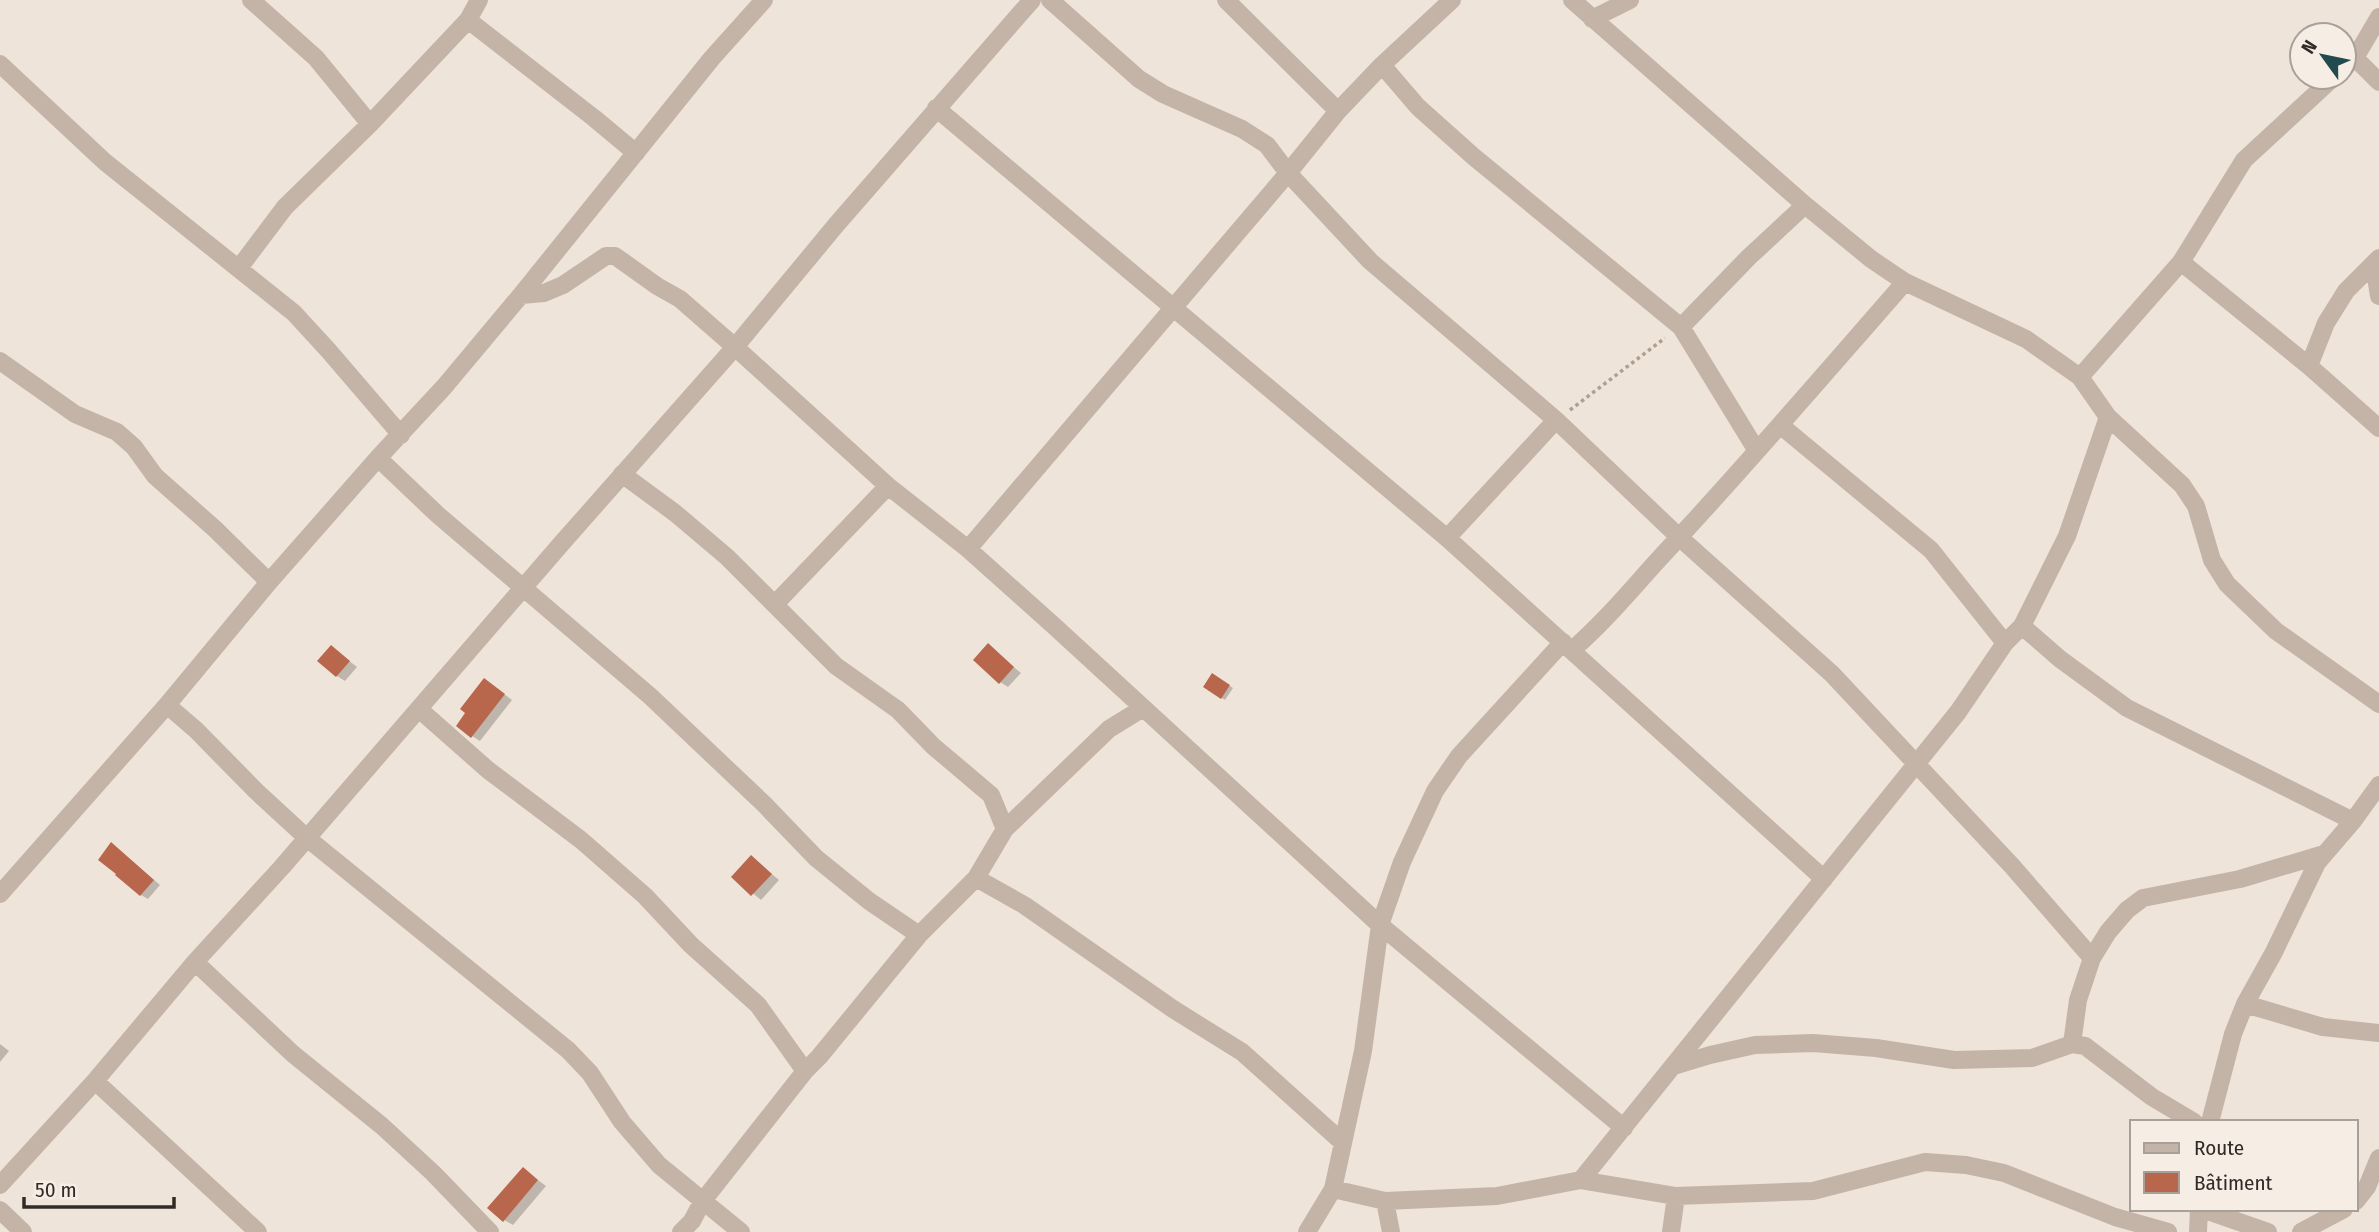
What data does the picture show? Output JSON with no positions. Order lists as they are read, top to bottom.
{
  "legend": ["Route", "Bâtiment"],
  "scale_bar": "50 m",
  "north": "top left"
}
